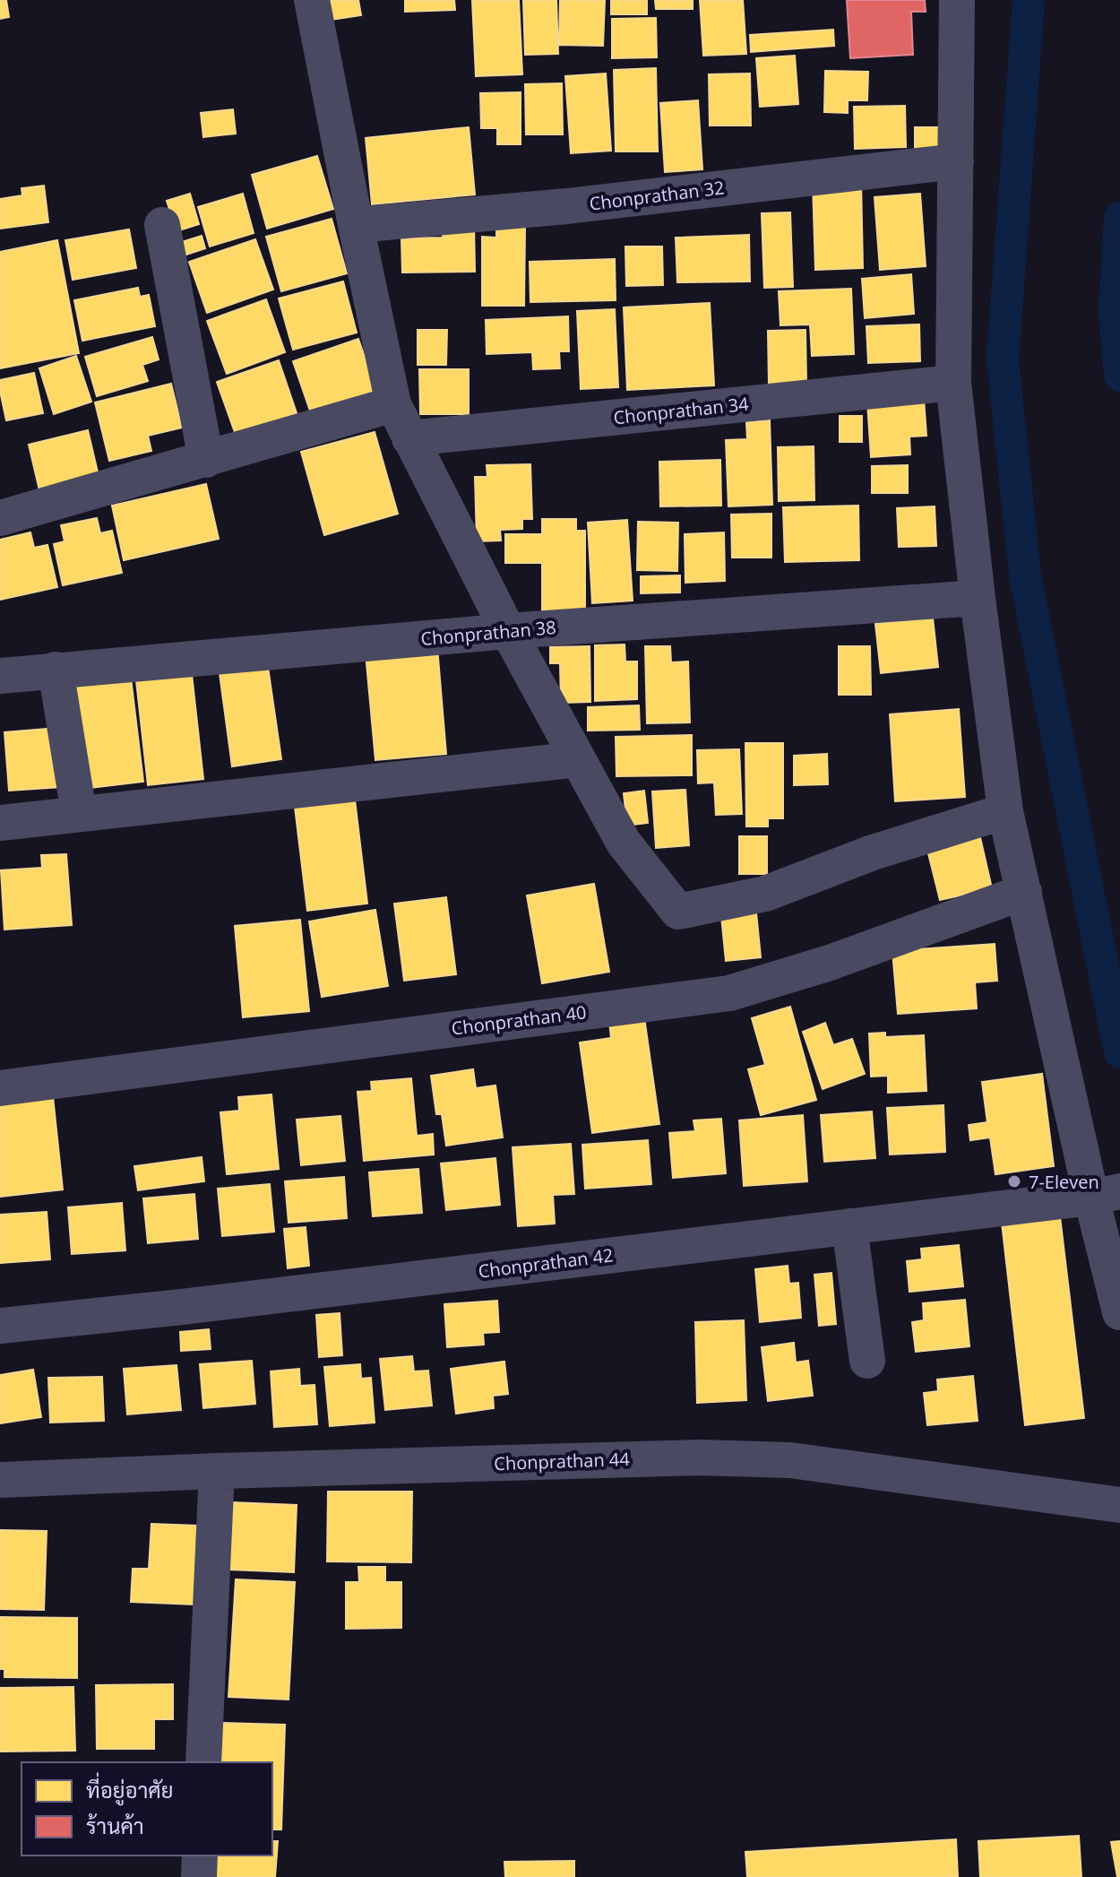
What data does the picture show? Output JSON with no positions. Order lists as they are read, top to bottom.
{
  "streets": {
    "street": [
      "Chonprathan 32",
      "Chonprathan 34",
      "Chonprathan 38",
      "Chonprathan 40",
      "Chonprathan 42",
      "Chonprathan 44"
    ]
  },
  "places": ["7-Eleven"],
  "legend": ["ที่อยู่อาศัย", "ร้านค้า"]
}
